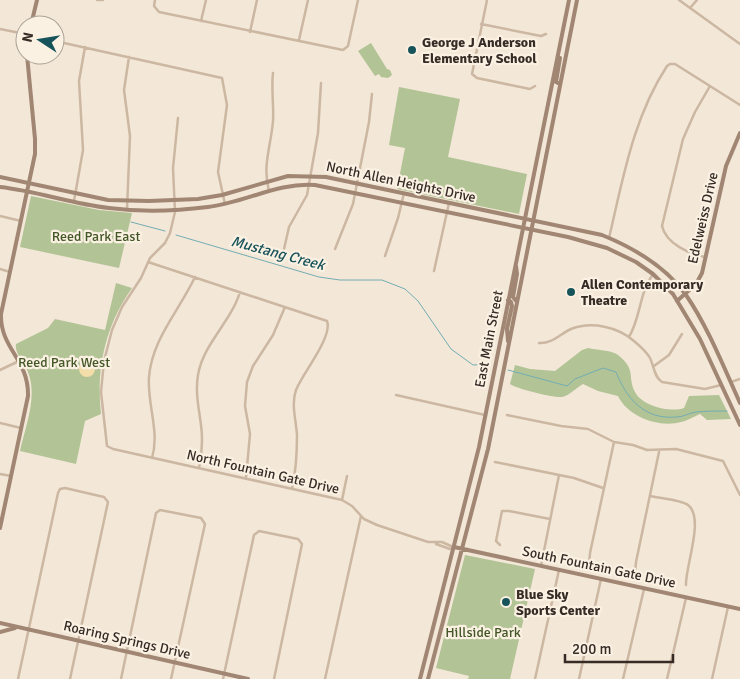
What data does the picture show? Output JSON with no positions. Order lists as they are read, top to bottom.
{
  "streets": {
    "main road": [
      "North Allen Heights Drive",
      "Edelweiss Drive",
      "East Main Street",
      "South Fountain Gate Drive",
      "Roaring Springs Drive"
    ],
    "street": ["North Fountain Gate Drive"]
  },
  "crossings": [
    ["North Allen Heights Drive", "Edelweiss Drive"],
    ["North Allen Heights Drive", "East Main Street"],
    ["East Main Street", "North Fountain Gate Drive"],
    ["East Main Street", "South Fountain Gate Drive"],
    ["North Fountain Gate Drive", "South Fountain Gate Drive"]
  ],
  "water": ["Mustang Creek"],
  "parks": ["Reed Park East", "Reed Park West", "Hillside Park"],
  "places": ["George J Anderson Elementary School", "Allen Contemporary Theatre", "Blue Sky Sports Center"],
  "scale_bar": "200 m",
  "north": "left"
}
